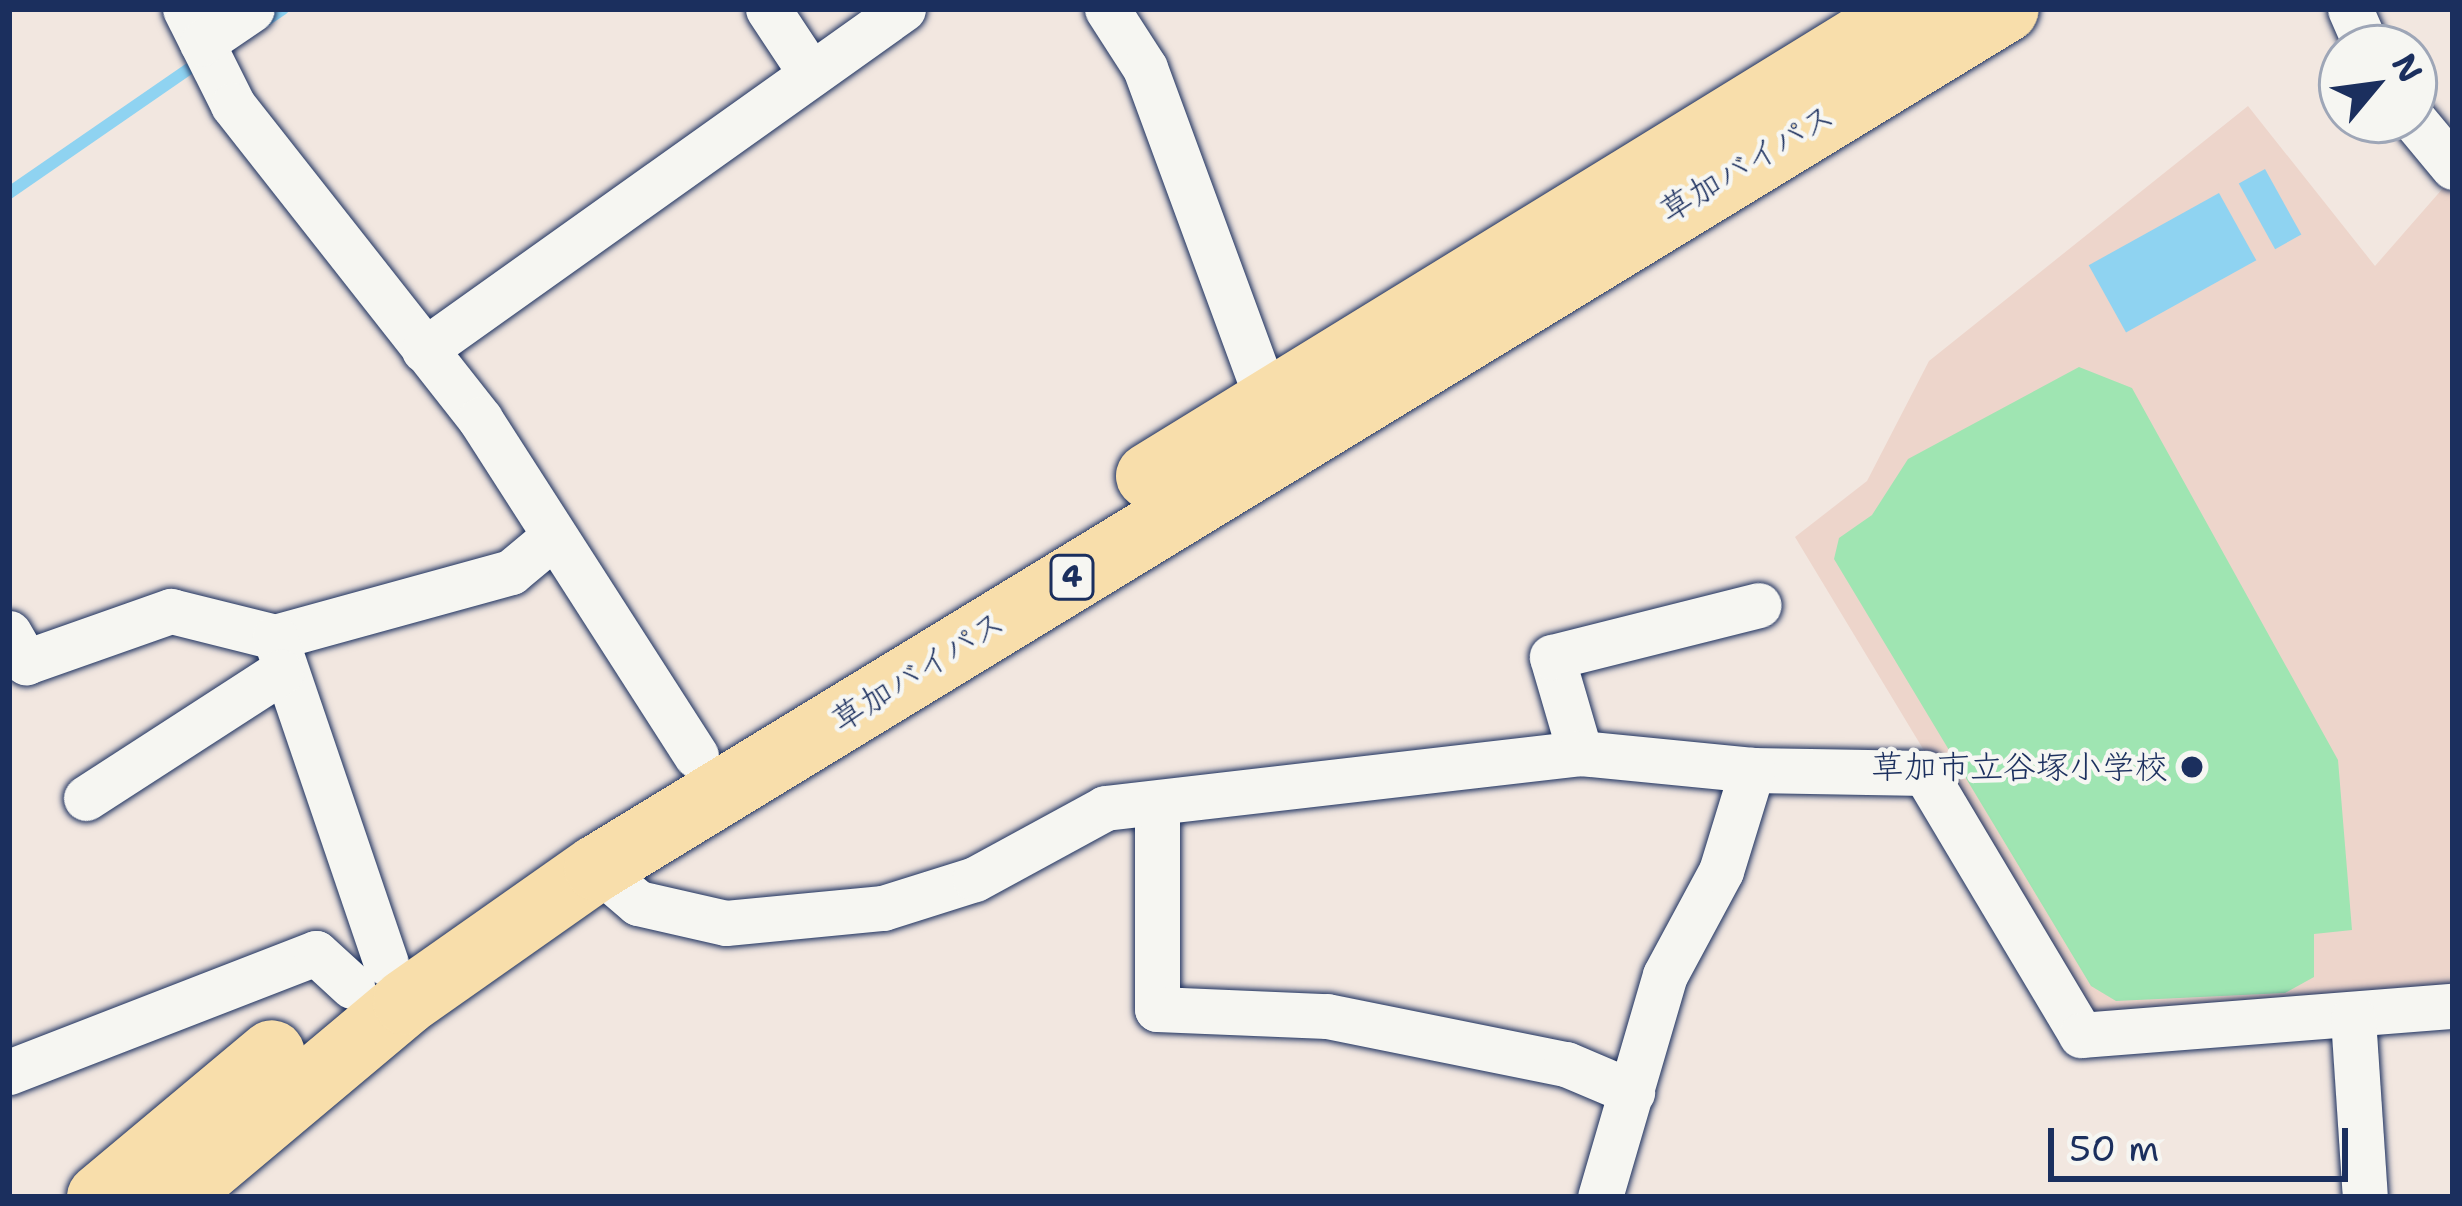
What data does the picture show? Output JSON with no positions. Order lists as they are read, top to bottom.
{
  "streets": {
    "highway": ["草加バイパス", "4"]
  },
  "places": ["草加市立谷塚小学校"],
  "scale_bar": "50 m",
  "north": "top right"
}
